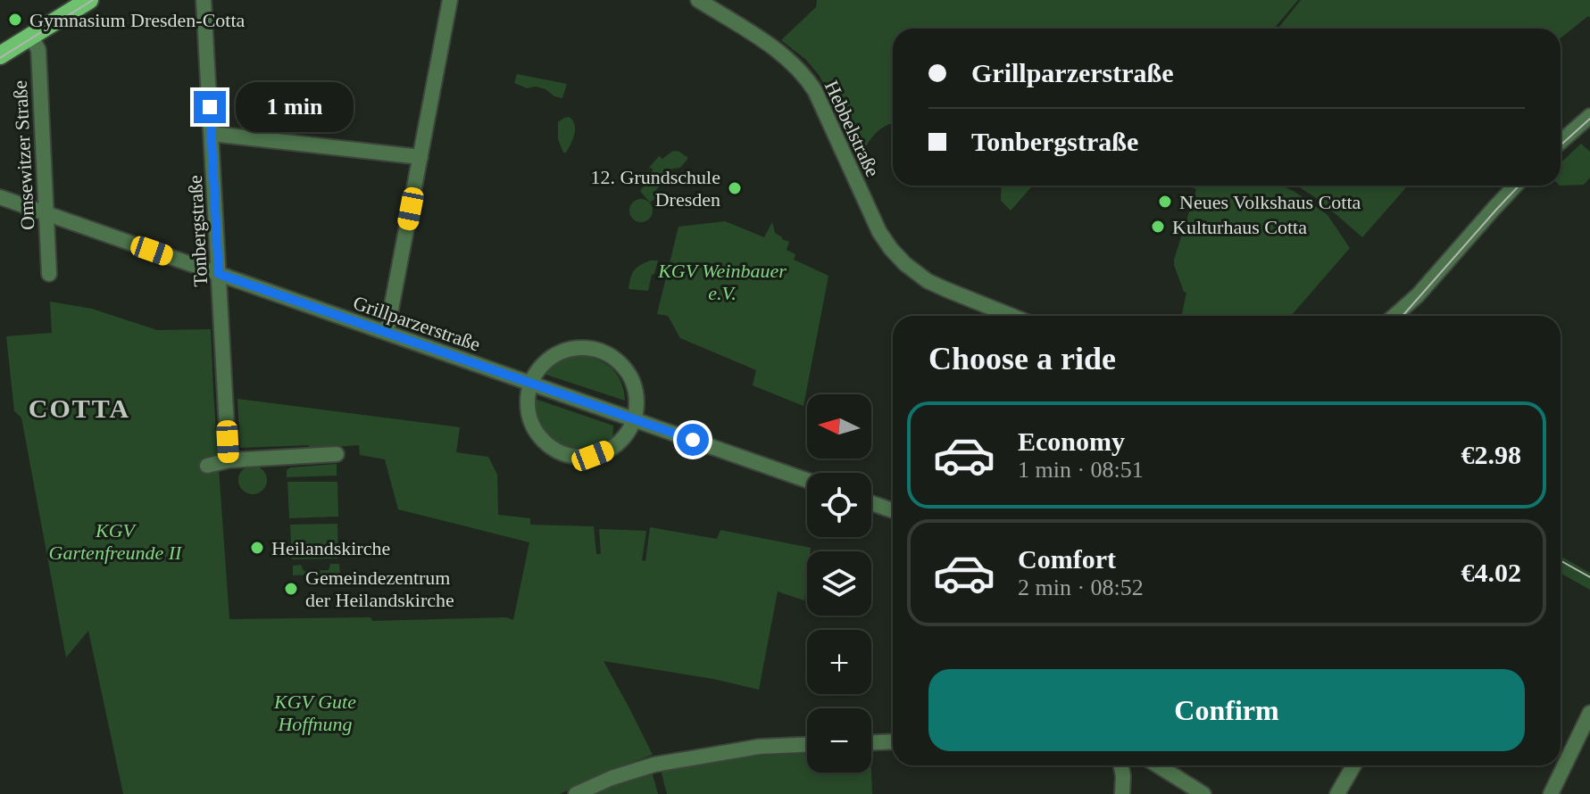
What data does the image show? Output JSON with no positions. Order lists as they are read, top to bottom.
{
  "streets": {
    "street": [
      "Hebbelstraße",
      "Omsewitzer Straße",
      "Tonbergstraße",
      "Grillparzerstraße"
    ]
  },
  "crossings": [
    ["Omsewitzer Straße", "Grillparzerstraße"],
    ["Tonbergstraße", "Grillparzerstraße"]
  ],
  "districts": ["COTTA"],
  "parks": ["KGV Weinbauer e.V.", "KGV Gartenfreunde II", "KGV Gute Hoffnung"],
  "places": [
    "Gymnasium Dresden-Cotta",
    "12. Grundschule Dresden",
    "Neues Volkshaus Cotta",
    "Kulturhaus Cotta",
    "Heilandskirche",
    "Gemeindezentrum der Heilandskirche"
  ],
  "north": "left",
  "page": {
    "banner": ["Grillparzerstraße", "Tonbergstraße"],
    "bubble": "1 min",
    "heading": "Choose a ride",
    "map_buttons": ["+", "−"],
    "list": [
      {
        "name": "Economy",
        "note": "1 min · 08:51",
        "value": "€2.98"
      },
      {
        "name": "Comfort",
        "note": "2 min · 08:52",
        "value": "€4.02"
      }
    ],
    "buttons": "Confirm"
  }
}
